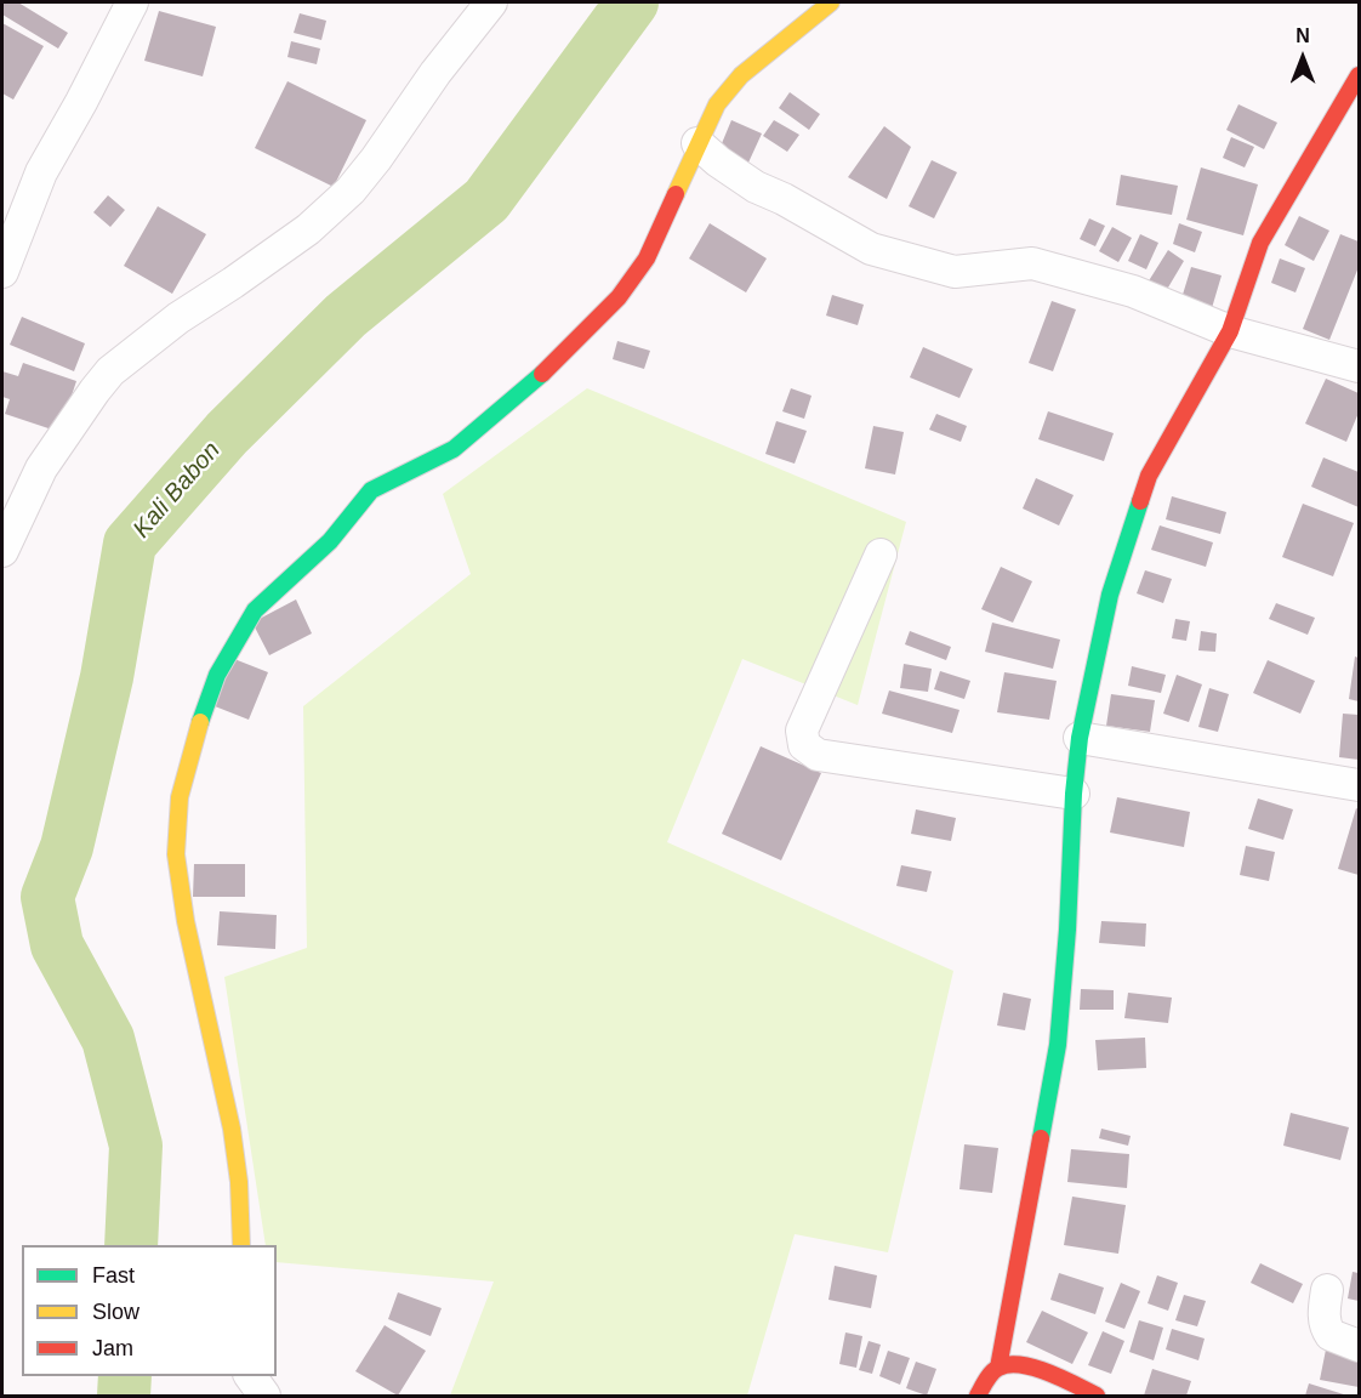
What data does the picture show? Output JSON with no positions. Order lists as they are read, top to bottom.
{
  "water": ["Kali Babon"],
  "legend": ["Fast", "Slow", "Jam"],
  "north": "top"
}
